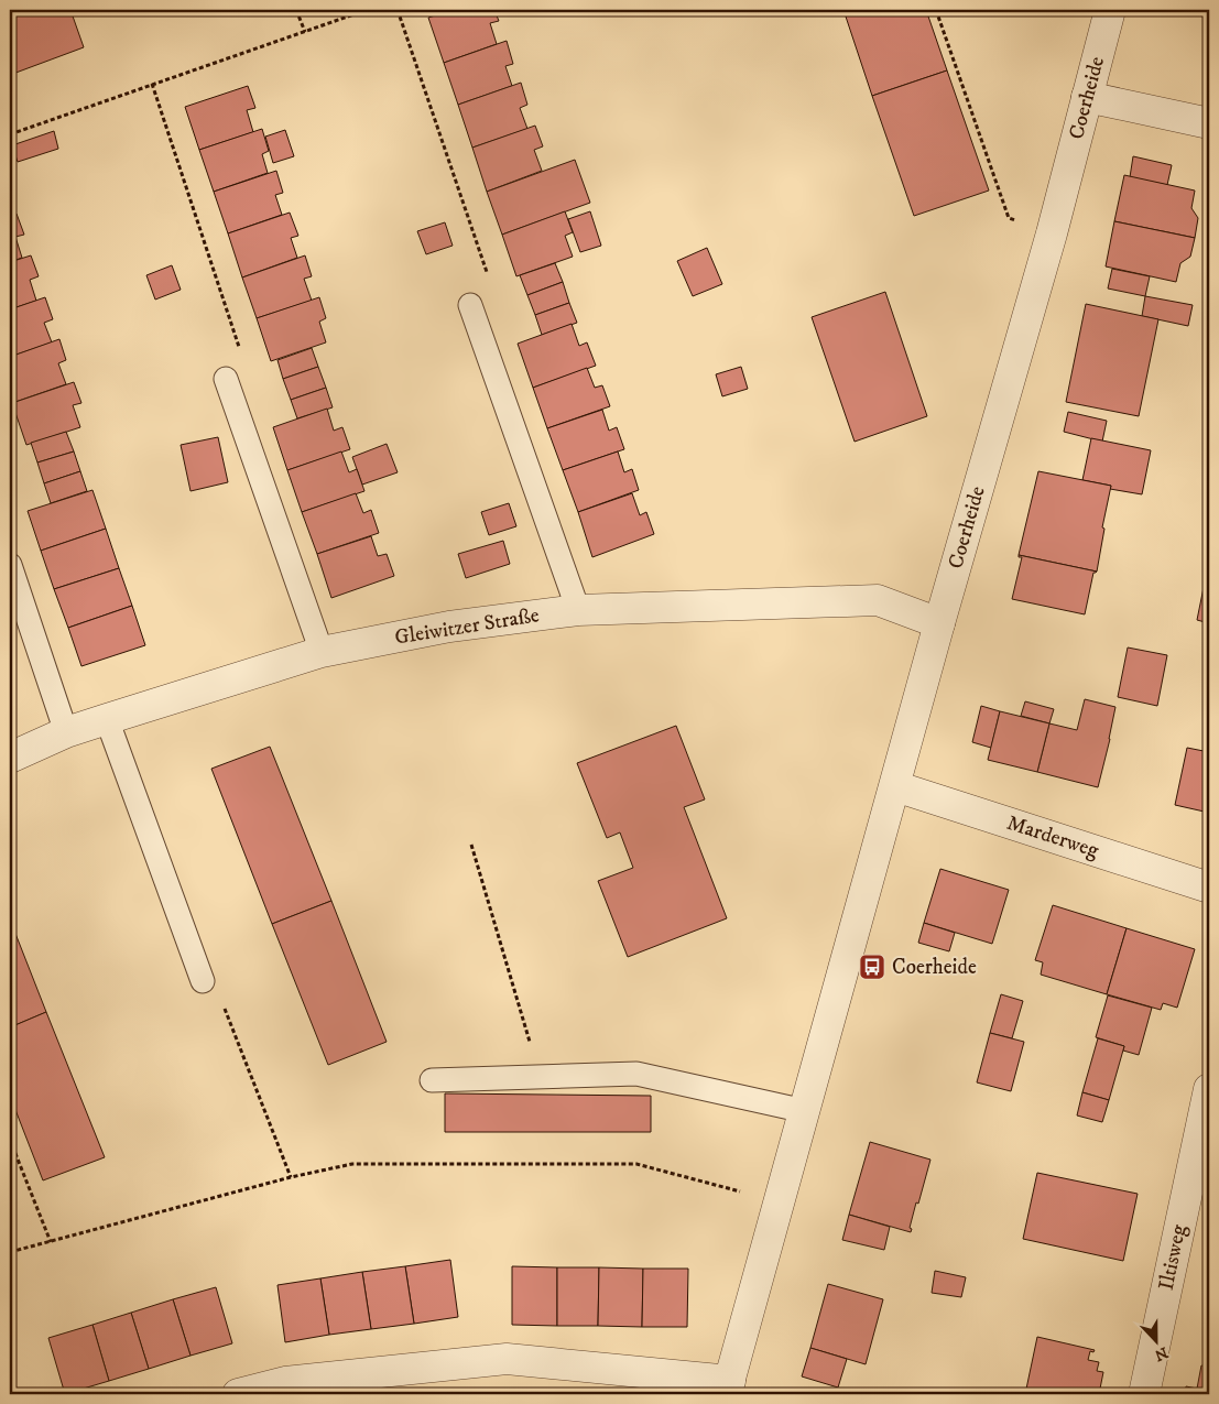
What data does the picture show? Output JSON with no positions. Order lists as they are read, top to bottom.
{
  "streets": {
    "street": [
      "Coerheide",
      "Gleiwitzer Straße",
      "Marderweg",
      "Iltisweg"
    ]
  },
  "crossings": [
    ["Coerheide", "Gleiwitzer Straße"],
    ["Coerheide", "Marderweg"]
  ],
  "places": {
    "bus stop": ["Coerheide"]
  },
  "north": "bottom"
}
